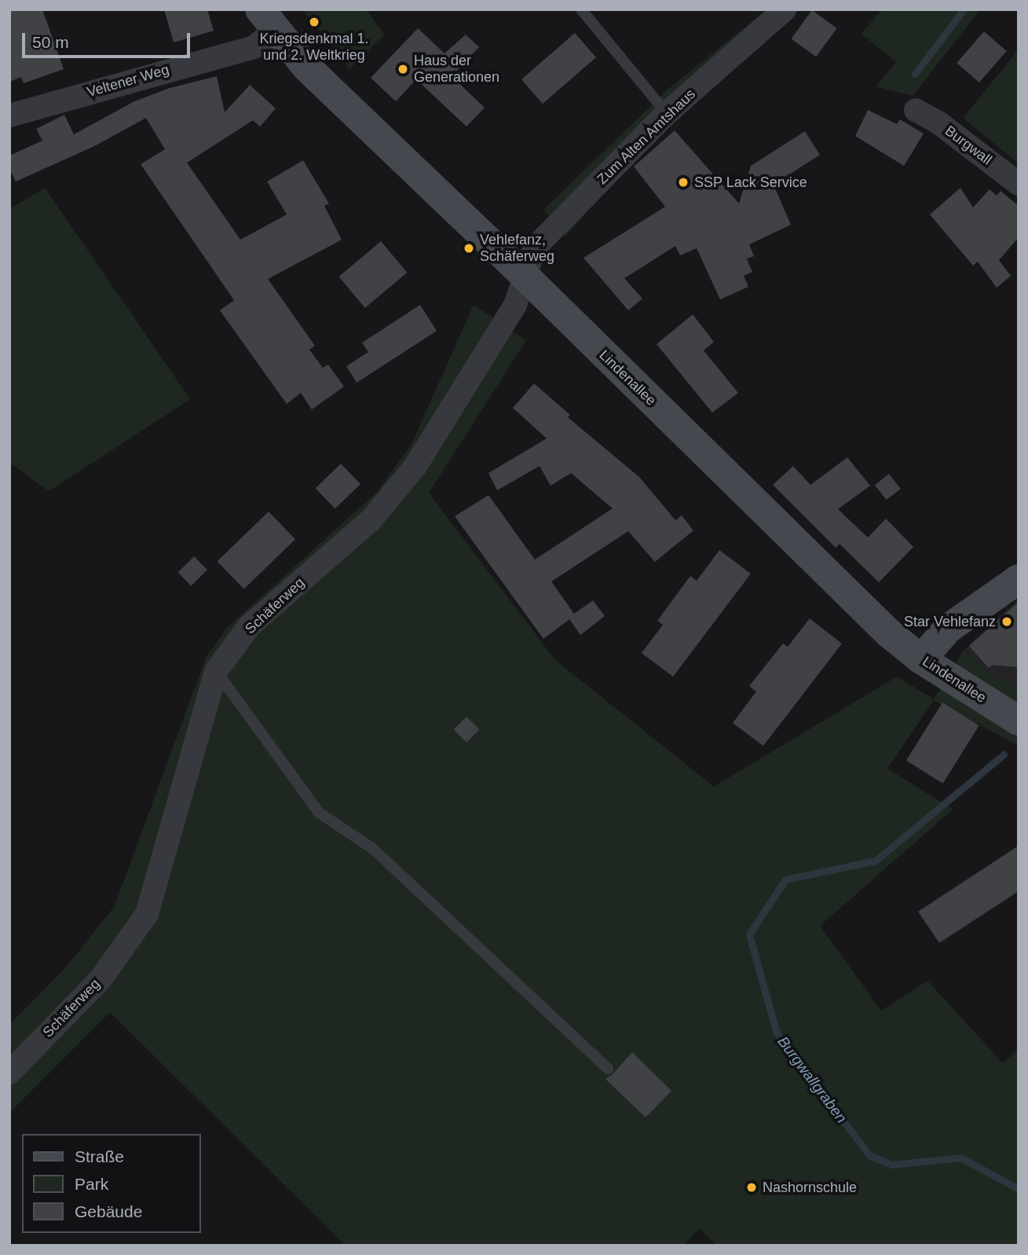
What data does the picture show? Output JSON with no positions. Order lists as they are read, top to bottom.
{
  "streets": {
    "main road": ["Lindenallee"],
    "street": [
      "Veltener Weg",
      "Zum Alten Amtshaus",
      "Burgwall",
      "Schäferweg"
    ]
  },
  "crossings": [
    ["Veltener Weg", "Lindenallee"],
    ["Zum Alten Amtshaus", "Lindenallee"],
    ["Zum Alten Amtshaus", "Schäferweg"],
    ["Lindenallee", "Schäferweg"]
  ],
  "water": ["Burgwallgraben"],
  "places": [
    "Kriegsdenkmal 1. und 2. Weltkrieg",
    "Haus der Generationen",
    "SSP Lack Service",
    "Vehlefanz, Schäferweg",
    "Star Vehlefanz",
    "Nashornschule"
  ],
  "legend": ["Straße", "Park", "Gebäude"],
  "scale_bar": "50 m"
}
